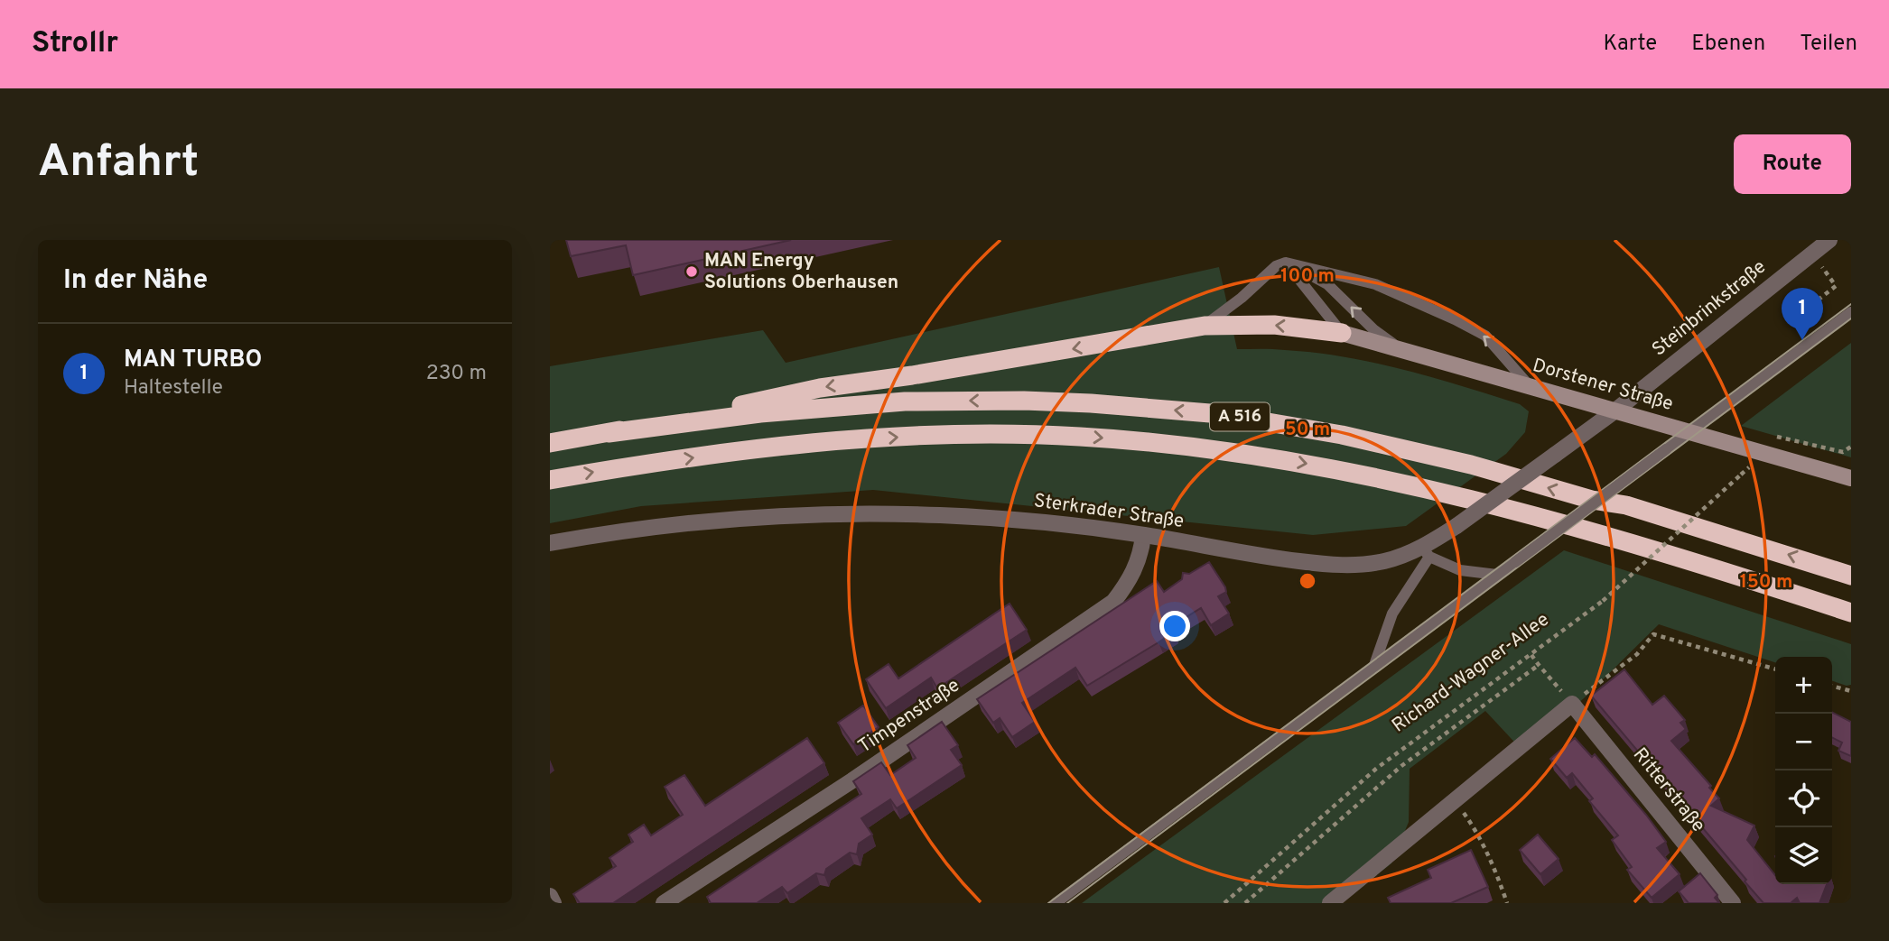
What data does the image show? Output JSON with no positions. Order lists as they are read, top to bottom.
{
  "streets": {
    "highway": ["A 516"],
    "main road": ["Dorstener Straße"],
    "street": [
      "Steinbrinkstraße",
      "Sterkrader Straße",
      "Timpenstraße",
      "Ritterstraße"
    ],
    "path": ["Richard-Wagner-Allee"]
  },
  "crossings": [
    ["Steinbrinkstraße", "Dorstener Straße"],
    ["Steinbrinkstraße", "Sterkrader Straße"],
    ["Dorstener Straße", "Sterkrader Straße"],
    ["Sterkrader Straße", "Timpenstraße"]
  ],
  "places": ["MAN Energy Solutions Oberhausen"],
  "page": {
    "header": "Strollr",
    "nav": ["Karte", "Ebenen", "Teilen"],
    "buttons": "Route",
    "title": "Anfahrt",
    "heading": "In der Nähe",
    "pins": "1",
    "list": [
      {
        "mark": "1",
        "name": "MAN TURBO",
        "note": "Haltestelle",
        "value": "230 m"
      }
    ],
    "map_buttons": ["+", "−"]
  },
  "rings": ["100 m", "50 m", "150 m"]
}
